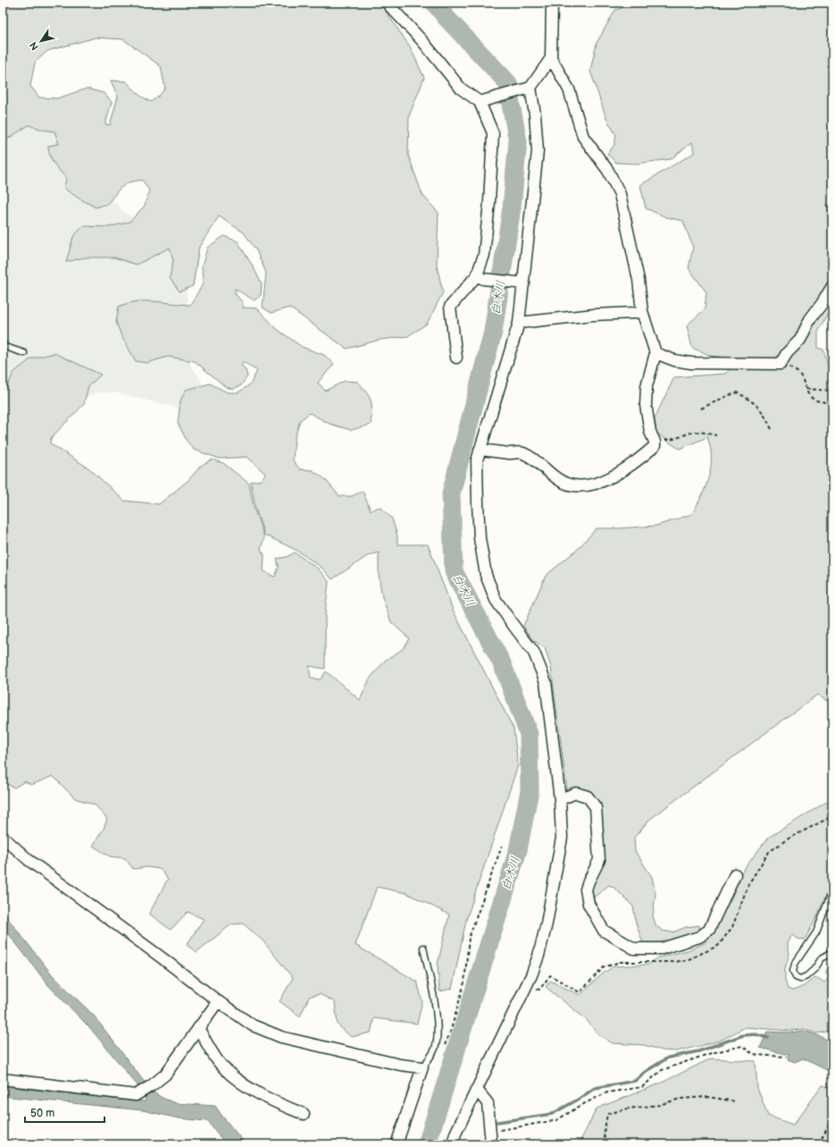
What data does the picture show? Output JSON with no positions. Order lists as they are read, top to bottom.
{
  "water": ["白木川"],
  "scale_bar": "50 m",
  "north": "bottom left"
}
